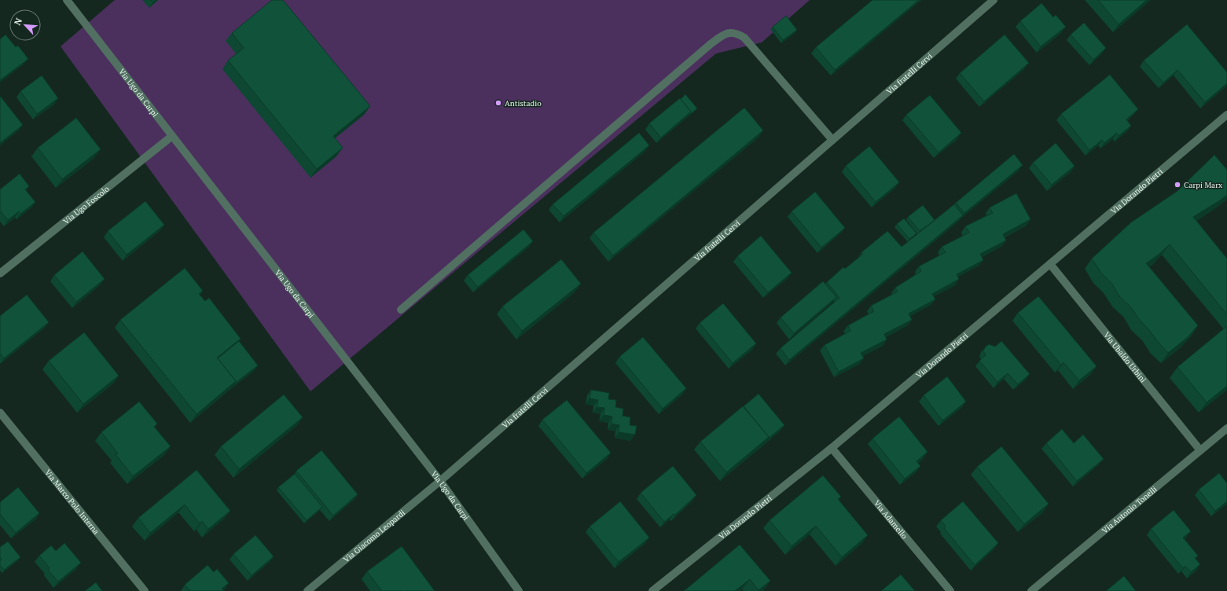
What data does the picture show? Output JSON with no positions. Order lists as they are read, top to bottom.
{
  "streets": {
    "street": [
      "Via fratelli Cervi",
      "Via Ugo da Carpi",
      "Via Dorando Pietri",
      "Via Ugo Foscolo",
      "Via Ubaldo Urbini",
      "Via Marco Polo Interna",
      "Via Antonio Tonelli",
      "Via Adamello",
      "Via Giacomo Leopardi"
    ]
  },
  "crossings": [
    ["Via fratelli Cervi", "Via Ugo da Carpi"],
    ["Via fratelli Cervi", "Via Giacomo Leopardi"],
    ["Via Ugo da Carpi", "Via Ugo Foscolo"],
    ["Via Ugo da Carpi", "Via Giacomo Leopardi"],
    ["Via Dorando Pietri", "Via Ubaldo Urbini"],
    ["Via Dorando Pietri", "Via Adamello"],
    ["Via Ubaldo Urbini", "Via Antonio Tonelli"]
  ],
  "places": ["Antistadio", "Carpi Marx"],
  "north": "top left"
}
